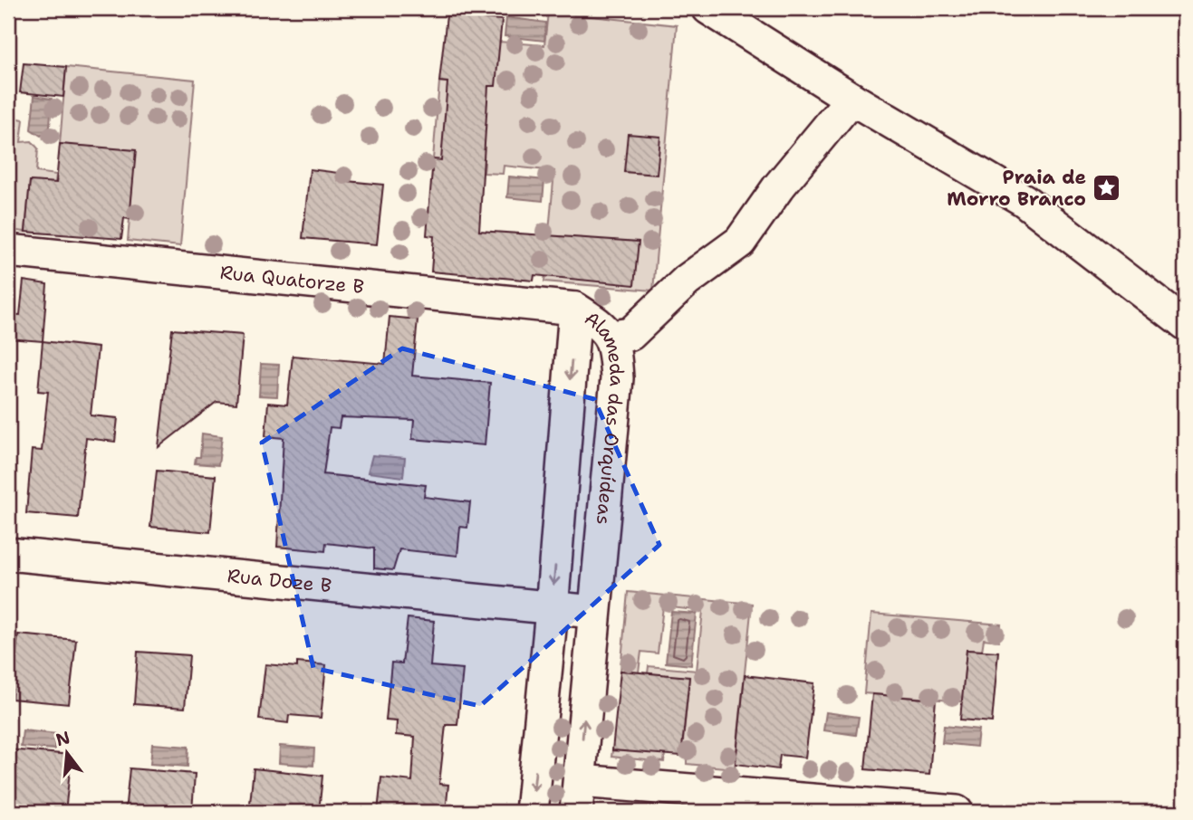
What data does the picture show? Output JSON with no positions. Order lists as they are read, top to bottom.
{
  "streets": {
    "street": ["Rua Quatorze B", "Alameda das Orquídeas", "Rua Doze B"]
  },
  "crossings": [
    ["Rua Quatorze B", "Alameda das Orquídeas"],
    ["Alameda das Orquídeas", "Rua Doze B"]
  ],
  "places": {
    "place": ["Praia de Morro Branco"]
  },
  "north": "top"
}
